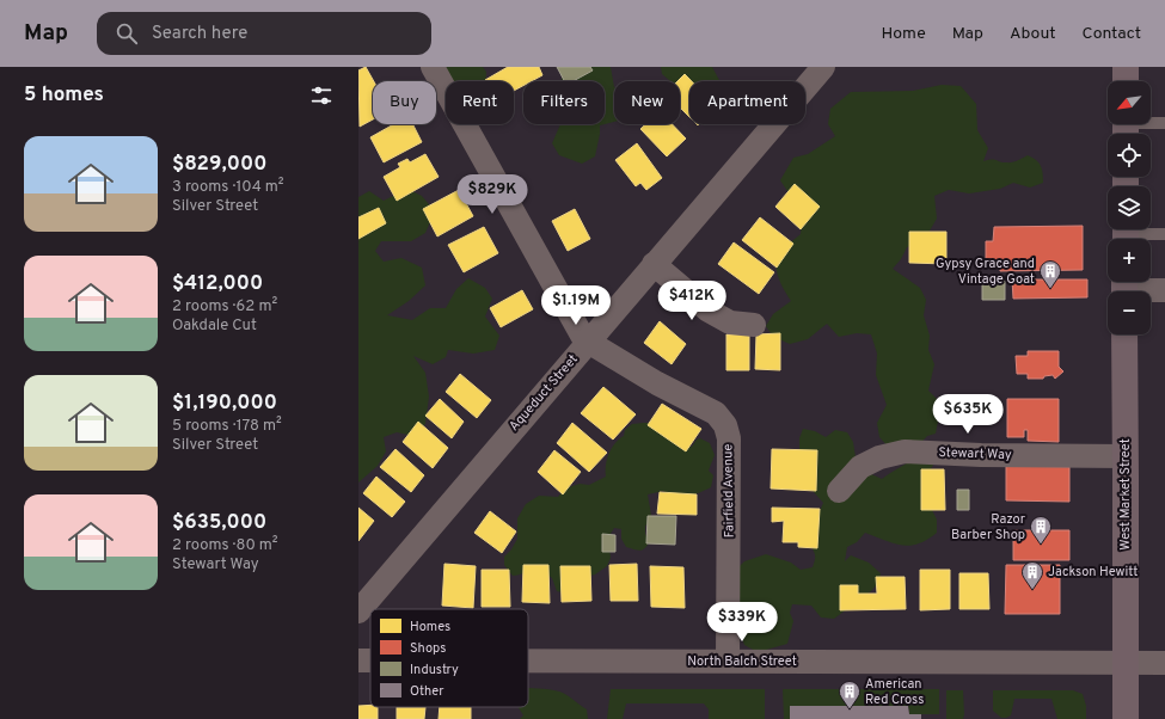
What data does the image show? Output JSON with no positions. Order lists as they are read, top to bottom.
{
  "streets": {
    "main road": ["West Market Street"],
    "street": [
      "Aqueduct Street",
      "Stewart Way",
      "Fairfield Avenue",
      "North Balch Street"
    ]
  },
  "crossings": [
    ["Aqueduct Street", "Fairfield Avenue"],
    ["Stewart Way", "West Market Street"],
    ["Fairfield Avenue", "North Balch Street"],
    ["West Market Street", "North Balch Street"]
  ],
  "places": {
    "building": [
      "Gypsy Grace and Vintage Goat",
      "Razor Barber Shop",
      "Jackson Hewitt",
      "American Red Cross"
    ]
  },
  "legend": [
    "Homes",
    "Shops",
    "Industry",
    "Other"
  ],
  "north": "bottom left",
  "page": {
    "header": "Map",
    "search": "Search here",
    "nav": [
      "Home",
      "Map",
      "About",
      "Contact"
    ],
    "heading": "5 homes",
    "map_buttons": ["+", "−"],
    "chip": [
      "Buy",
      "Rent",
      "Filters",
      "New",
      "Apartment"
    ],
    "list": [
      {
        "name": "$829,000",
        "note": "3 rooms · 104 m² · Silver Street"
      },
      {
        "name": "$412,000",
        "note": "2 rooms · 62 m² · Oakdale Cut"
      },
      {
        "name": "$1,190,000",
        "note": "5 rooms · 178 m² · Silver Street"
      },
      {
        "name": "$635,000",
        "note": "2 rooms · 80 m² · Stewart Way"
      }
    ],
    "price": [
      "$829K",
      "$412K",
      "$1.19M",
      "$635K",
      "$339K"
    ]
  }
}
